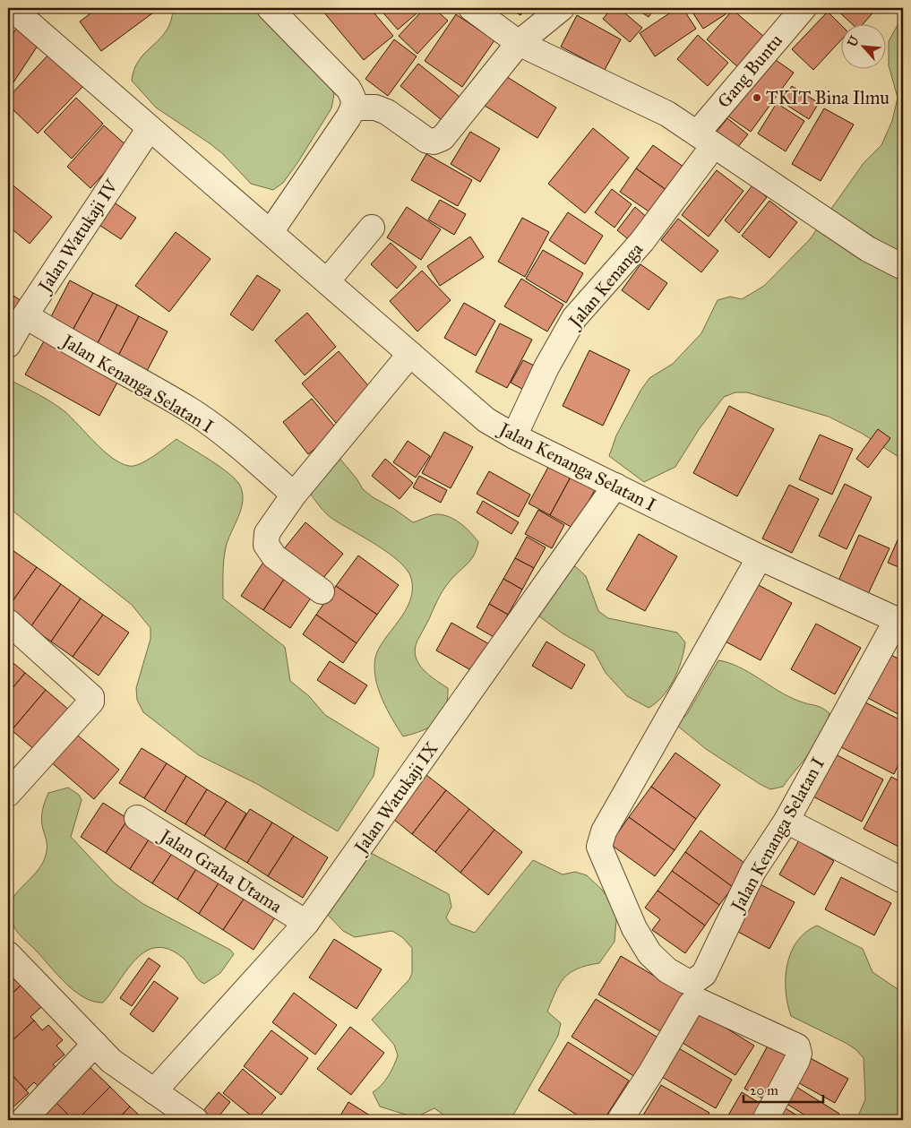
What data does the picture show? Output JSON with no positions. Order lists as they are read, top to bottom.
{
  "streets": {
    "street": [
      "Gang Buntu",
      "Jalan Watukaji IV",
      "Jalan Kenanga",
      "Jalan Kenanga Selatan I",
      "Jalan Watukaji IX",
      "Jalan Graha Utama"
    ]
  },
  "crossings": [
    ["Gang Buntu", "Jalan Kenanga"],
    ["Jalan Watukaji IV", "Jalan Kenanga Selatan I"],
    ["Jalan Kenanga", "Jalan Kenanga Selatan I"],
    ["Jalan Kenanga Selatan I", "Jalan Watukaji IX"],
    ["Jalan Watukaji IX", "Jalan Graha Utama"]
  ],
  "places": ["TKIT Bina Ilmu"],
  "scale_bar": "20 m",
  "north": "top left"
}
